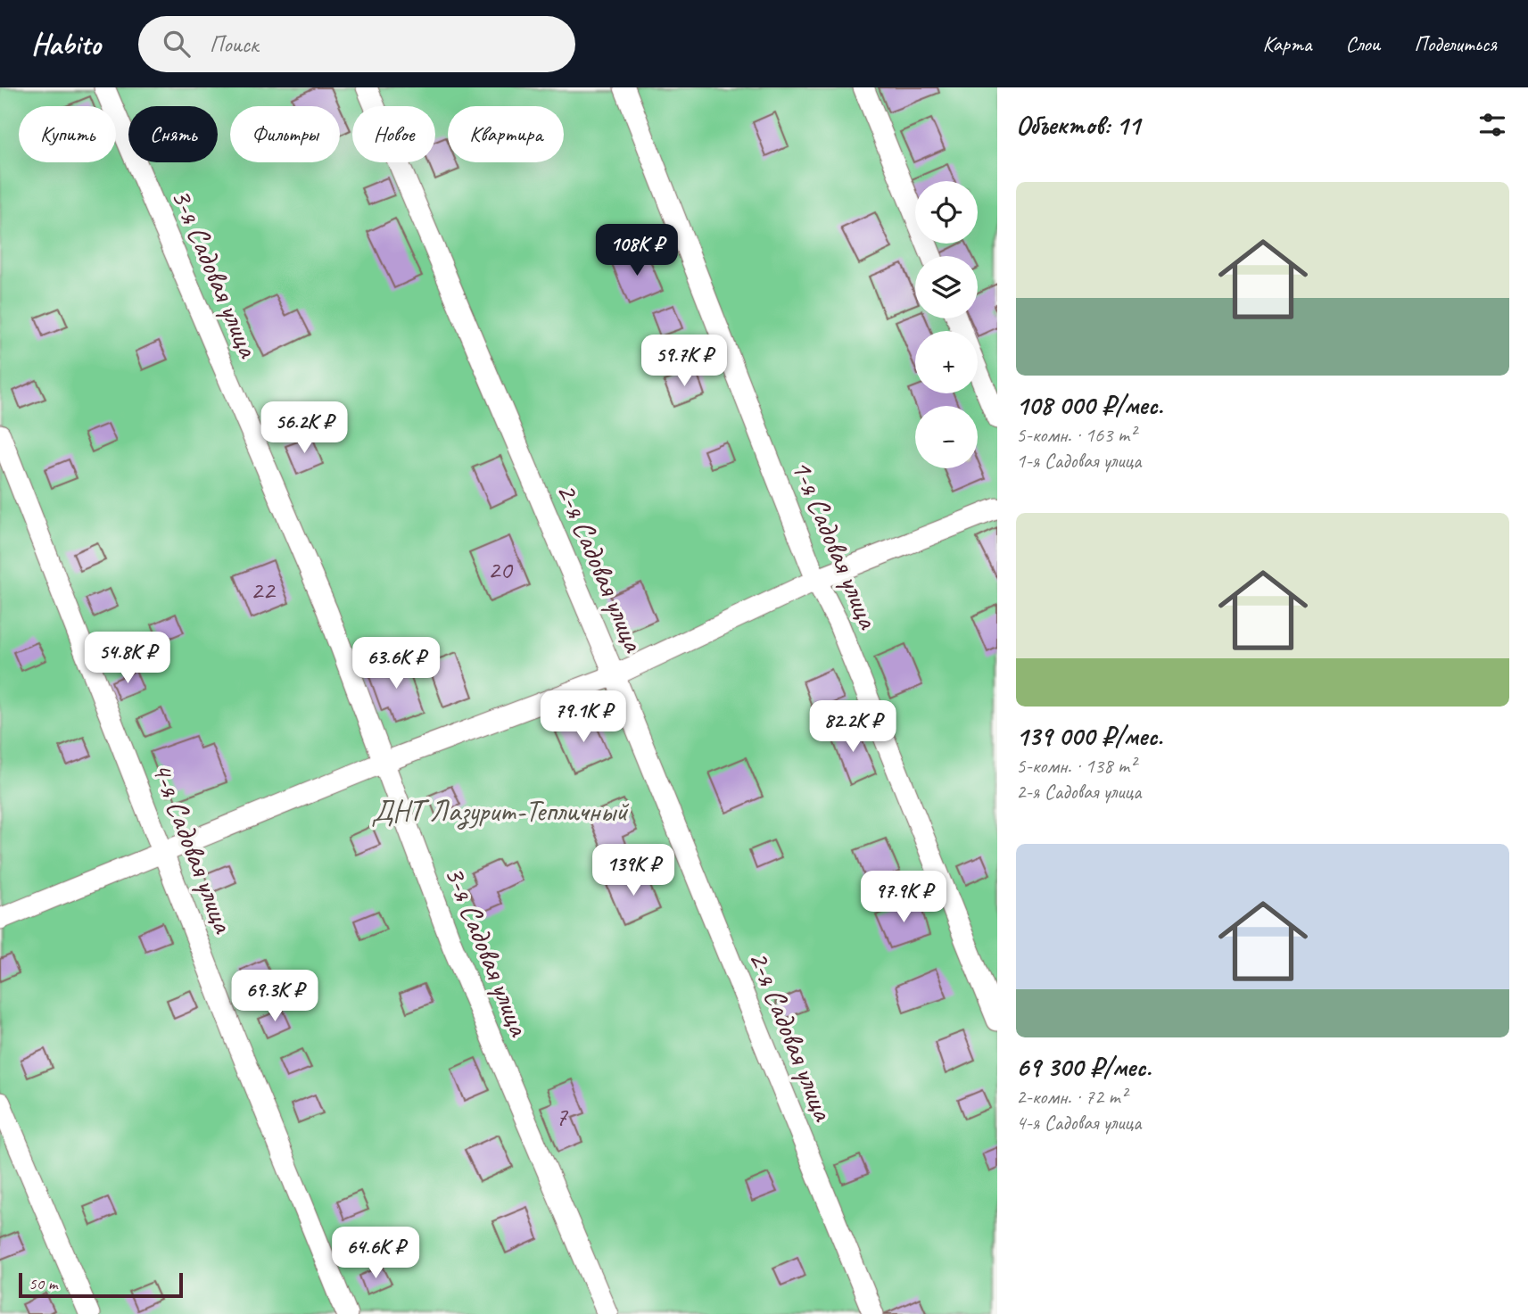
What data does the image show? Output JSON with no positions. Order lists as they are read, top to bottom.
{
  "streets": {
    "street": [
      "3-я Садовая улица",
      "1-я Садовая улица",
      "2-я Садовая улица",
      "4-я Садовая улица"
    ]
  },
  "parks": ["ДНТ Лазурит-Тепличный"],
  "house_numbers": ["20", "22", "7"],
  "scale_bar": "50 m",
  "page": {
    "header": "Habito",
    "search": "Поиск",
    "nav": ["Карта", "Слои", "Поделиться"],
    "heading": "Объектов: 11",
    "chip": [
      "Купить",
      "Снять",
      "Фильтры",
      "Новое",
      "Квартира"
    ],
    "list": [
      {
        "name": "108 000 ₽/мес.",
        "note": "5-комн. · 163 m² · 1-я Садовая улица"
      },
      {
        "name": "139 000 ₽/мес.",
        "note": "5-комн. · 138 m² · 2-я Садовая улица"
      },
      {
        "name": "69 300 ₽/мес.",
        "note": "2-комн. · 72 m² · 4-я Садовая улица"
      }
    ],
    "map_buttons": ["+", "−"],
    "price": [
      "108K ₽",
      "59.7K ₽",
      "56.2K ₽",
      "54.8K ₽",
      "63.6K ₽",
      "79.1K ₽",
      "82.2K ₽",
      "139K ₽",
      "97.9K ₽",
      "69.3K ₽",
      "64.6K ₽"
    ],
    "scale": "50 m"
  }
}
